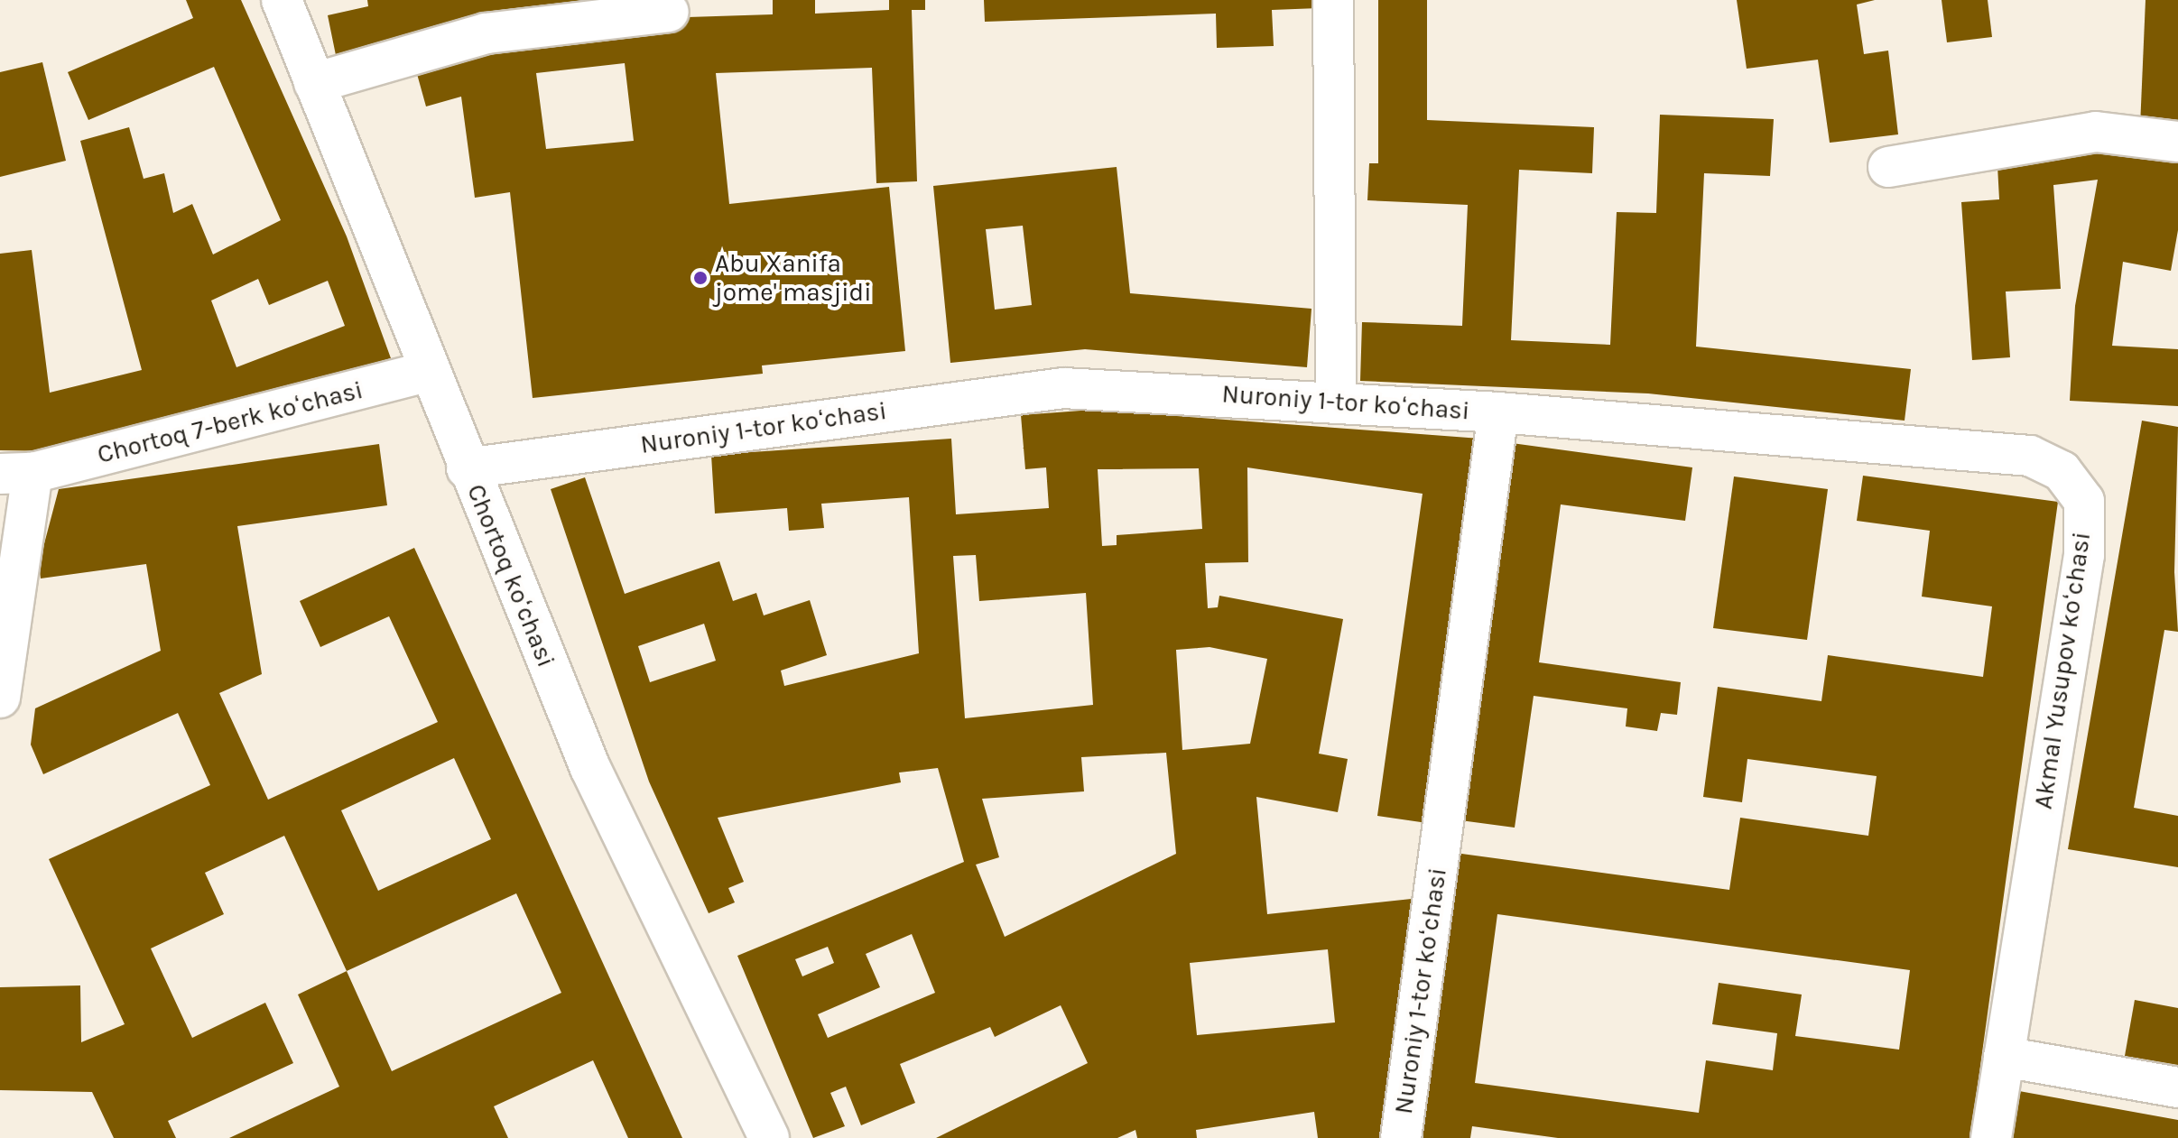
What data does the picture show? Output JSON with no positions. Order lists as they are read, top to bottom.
{
  "streets": {
    "street": [
      "Nuroniy 1-tor koʻchasi",
      "Chortoq 7-berk koʻchasi",
      "Chortoq koʻchasi",
      "Akmal Yusupov koʻchasi"
    ]
  },
  "crossings": [
    ["Nuroniy 1-tor koʻchasi", "Chortoq koʻchasi"],
    ["Nuroniy 1-tor koʻchasi", "Akmal Yusupov koʻchasi"],
    ["Chortoq 7-berk koʻchasi", "Chortoq koʻchasi"]
  ],
  "places": ["Abu Xanifa jome' masjidi"]
}
